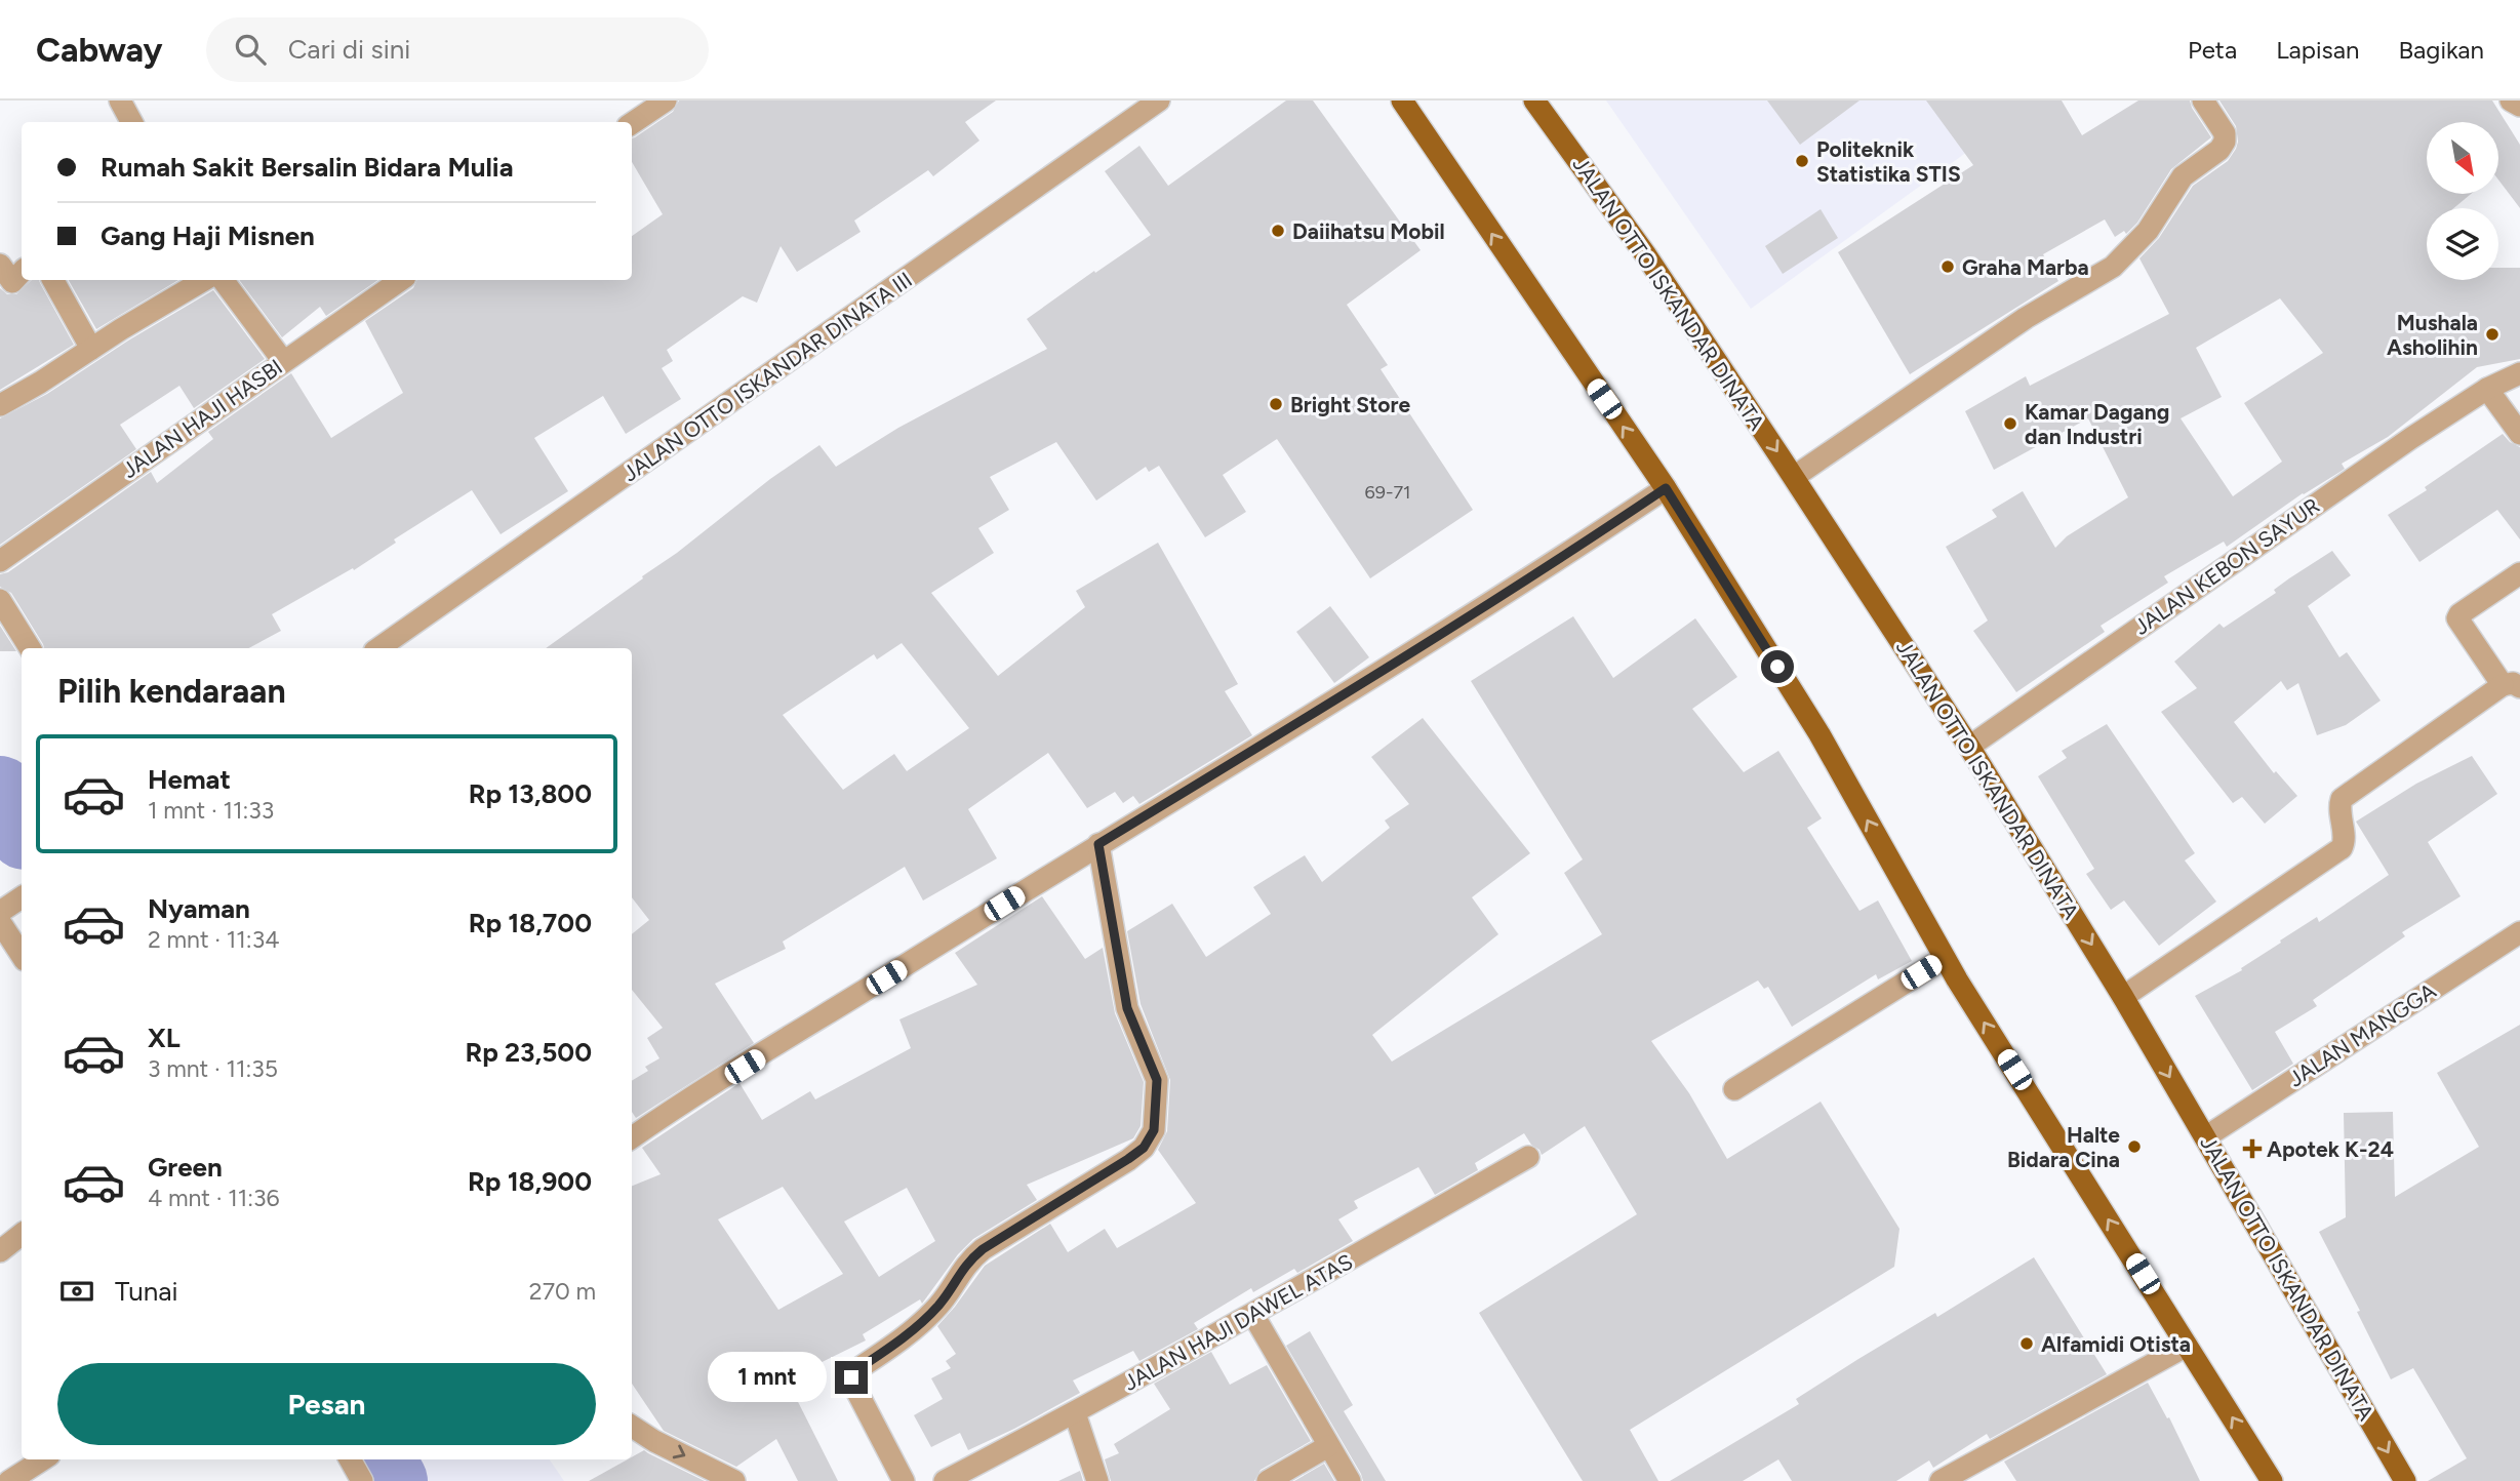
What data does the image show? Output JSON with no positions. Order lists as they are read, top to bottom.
{
  "streets": {
    "main road": ["JALAN OTTO ISKANDAR DINATA"],
    "street": [
      "JALAN OTTO ISKANDAR DINATA III",
      "JALAN HAJI HASBI",
      "JALAN KEBON SAYUR",
      "JALAN MANGGA",
      "JALAN HAJI DAWEL ATAS"
    ]
  },
  "crossings": [
    ["JALAN OTTO ISKANDAR DINATA", "JALAN KEBON SAYUR"],
    ["JALAN OTTO ISKANDAR DINATA", "JALAN MANGGA"]
  ],
  "places": {
    "other": [
      "Politeknik Statistika STIS",
      "Daiihatsu Mobil",
      "Graha Marba",
      "Mushala Asholihin",
      "Bright Store",
      "Kamar Dagang dan Industri",
      "Halte Bidara Cina",
      "Alfamidi Otista"
    ],
    "health": ["Apotek K-24"]
  },
  "house_numbers": ["69-71"],
  "north": "bottom right",
  "page": {
    "header": "Cabway",
    "search": "Cari di sini",
    "nav": ["Peta", "Lapisan", "Bagikan"],
    "banner": ["Rumah Sakit Bersalin Bidara Mulia", "Gang Haji Misnen"],
    "heading": "Pilih kendaraan",
    "list": [
      {
        "name": "Hemat",
        "note": "1 mnt · 11:33",
        "value": "Rp 13,800"
      },
      {
        "name": "Nyaman",
        "note": "2 mnt · 11:34",
        "value": "Rp 18,700"
      },
      {
        "name": "XL",
        "note": "3 mnt · 11:35",
        "value": "Rp 23,500"
      },
      {
        "name": "Green",
        "note": "4 mnt · 11:36",
        "value": "Rp 18,900"
      }
    ],
    "pay": ["Tunai", "270 m"],
    "buttons": "Pesan",
    "bubble": "1 mnt"
  }
}
